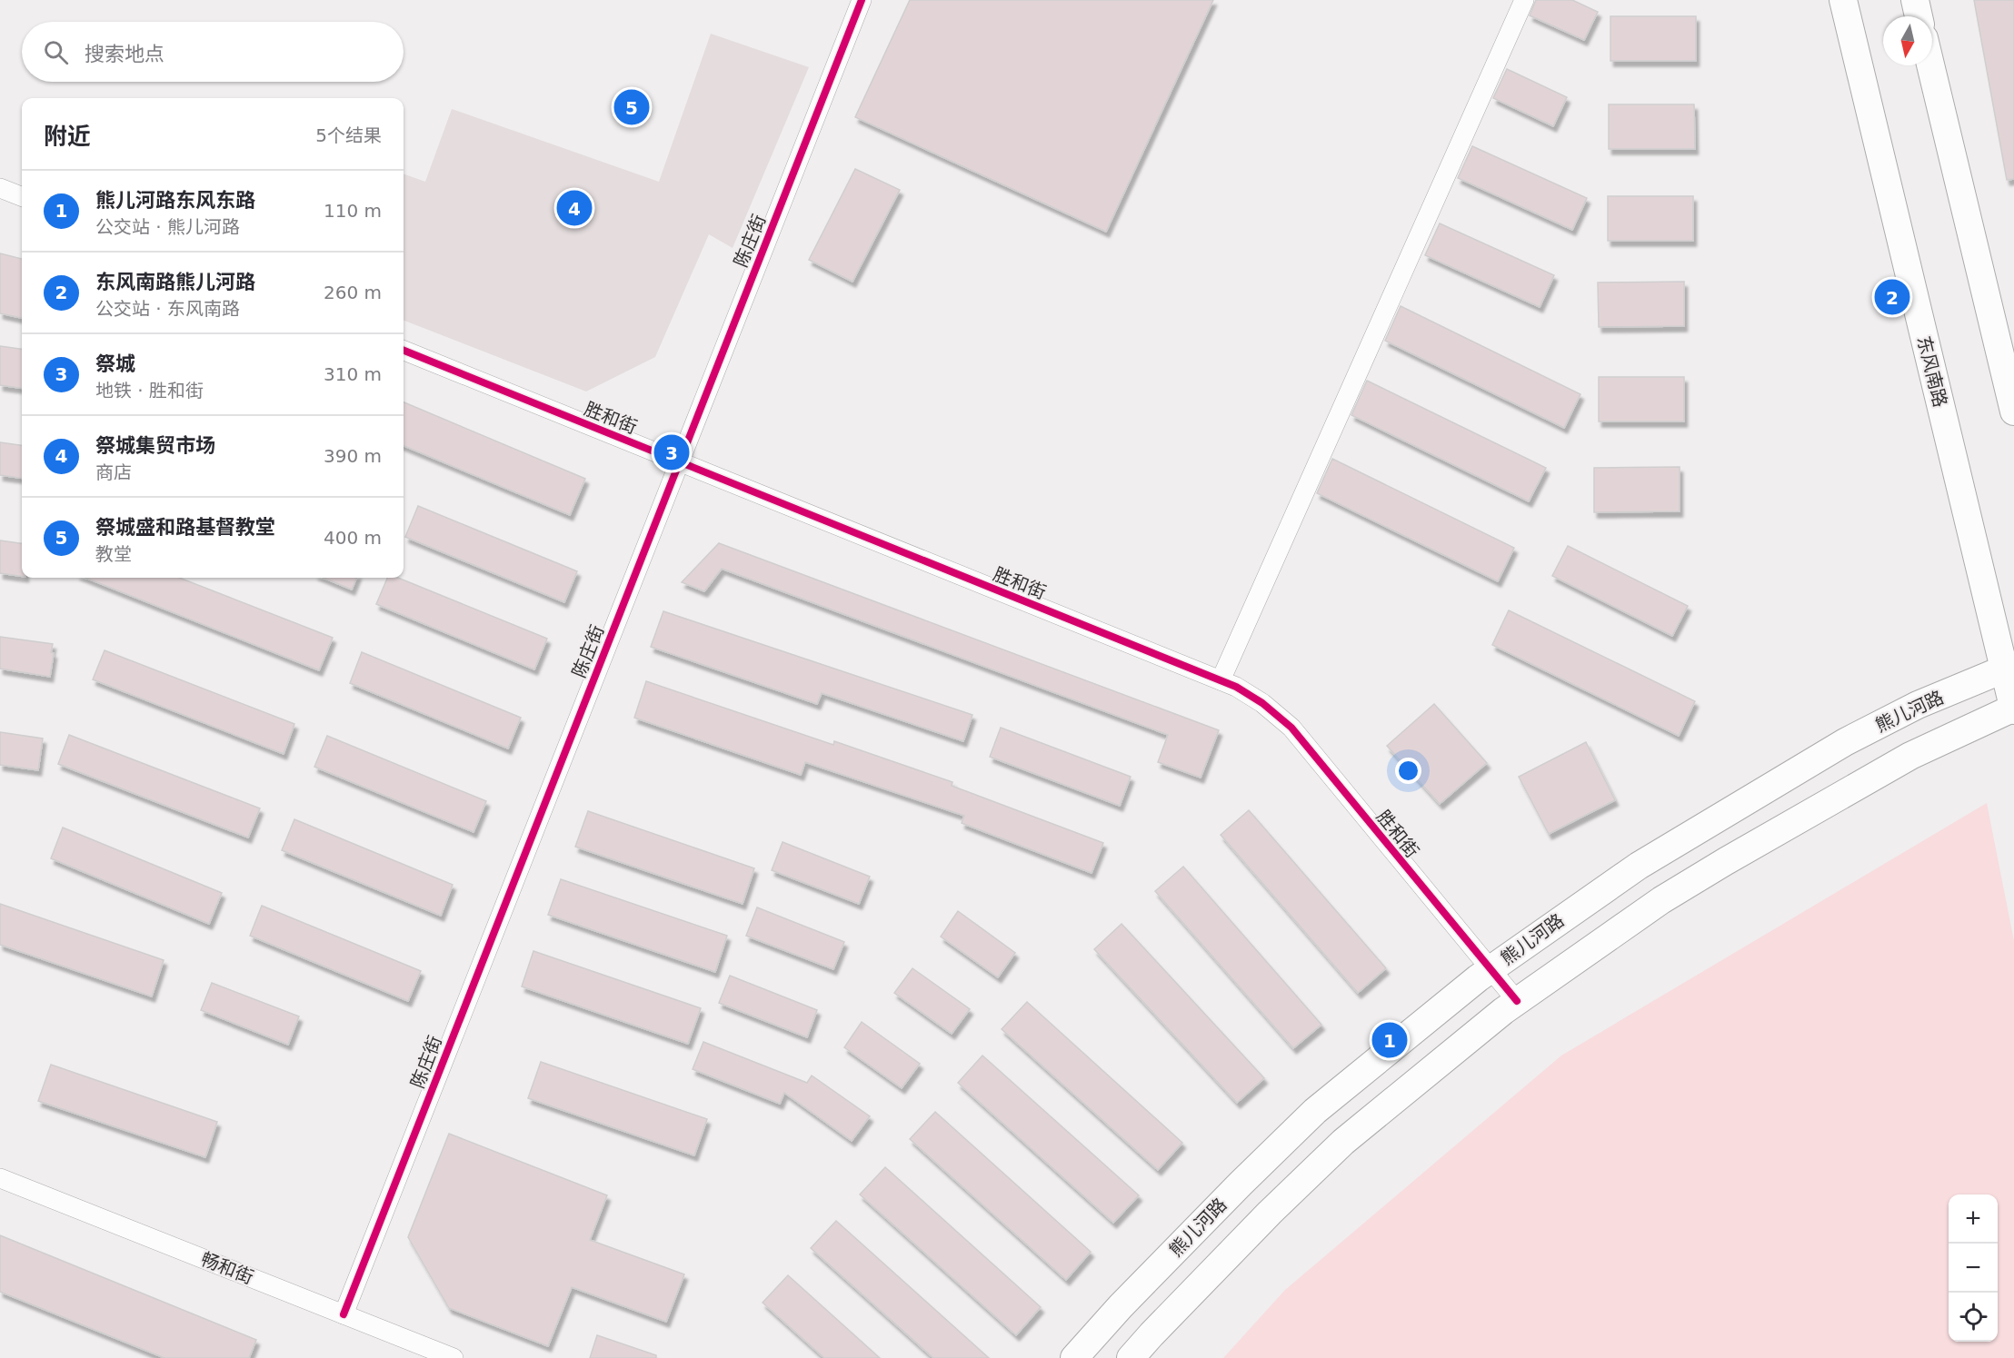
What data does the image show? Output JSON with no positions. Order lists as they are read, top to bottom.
{
  "streets": {
    "street": [
      "陈庄街",
      "东风南路",
      "胜和街",
      "熊儿河路",
      "畅和街"
    ]
  },
  "crossings": [
    ["陈庄街", "胜和街"],
    ["陈庄街", "畅和街"],
    ["东风南路", "熊儿河路"],
    ["胜和街", "熊儿河路"]
  ],
  "north": "bottom",
  "page": {
    "search": "搜索地点",
    "pins": [
      "5",
      "4",
      "2",
      "3",
      "1"
    ],
    "heading": ["附近", "5个结果"],
    "list": [
      {
        "mark": "1",
        "name": "熊儿河路东风东路",
        "note": "公交站 · 熊儿河路",
        "value": "110 m"
      },
      {
        "mark": "2",
        "name": "东风南路熊儿河路",
        "note": "公交站 · 东风南路",
        "value": "260 m"
      },
      {
        "mark": "3",
        "name": "祭城",
        "note": "地铁 · 胜和街",
        "value": "310 m"
      },
      {
        "mark": "4",
        "name": "祭城集贸市场",
        "note": "商店",
        "value": "390 m"
      },
      {
        "mark": "5",
        "name": "祭城盛和路基督教堂",
        "note": "教堂",
        "value": "400 m"
      }
    ],
    "map_buttons": ["+", "−"]
  }
}
